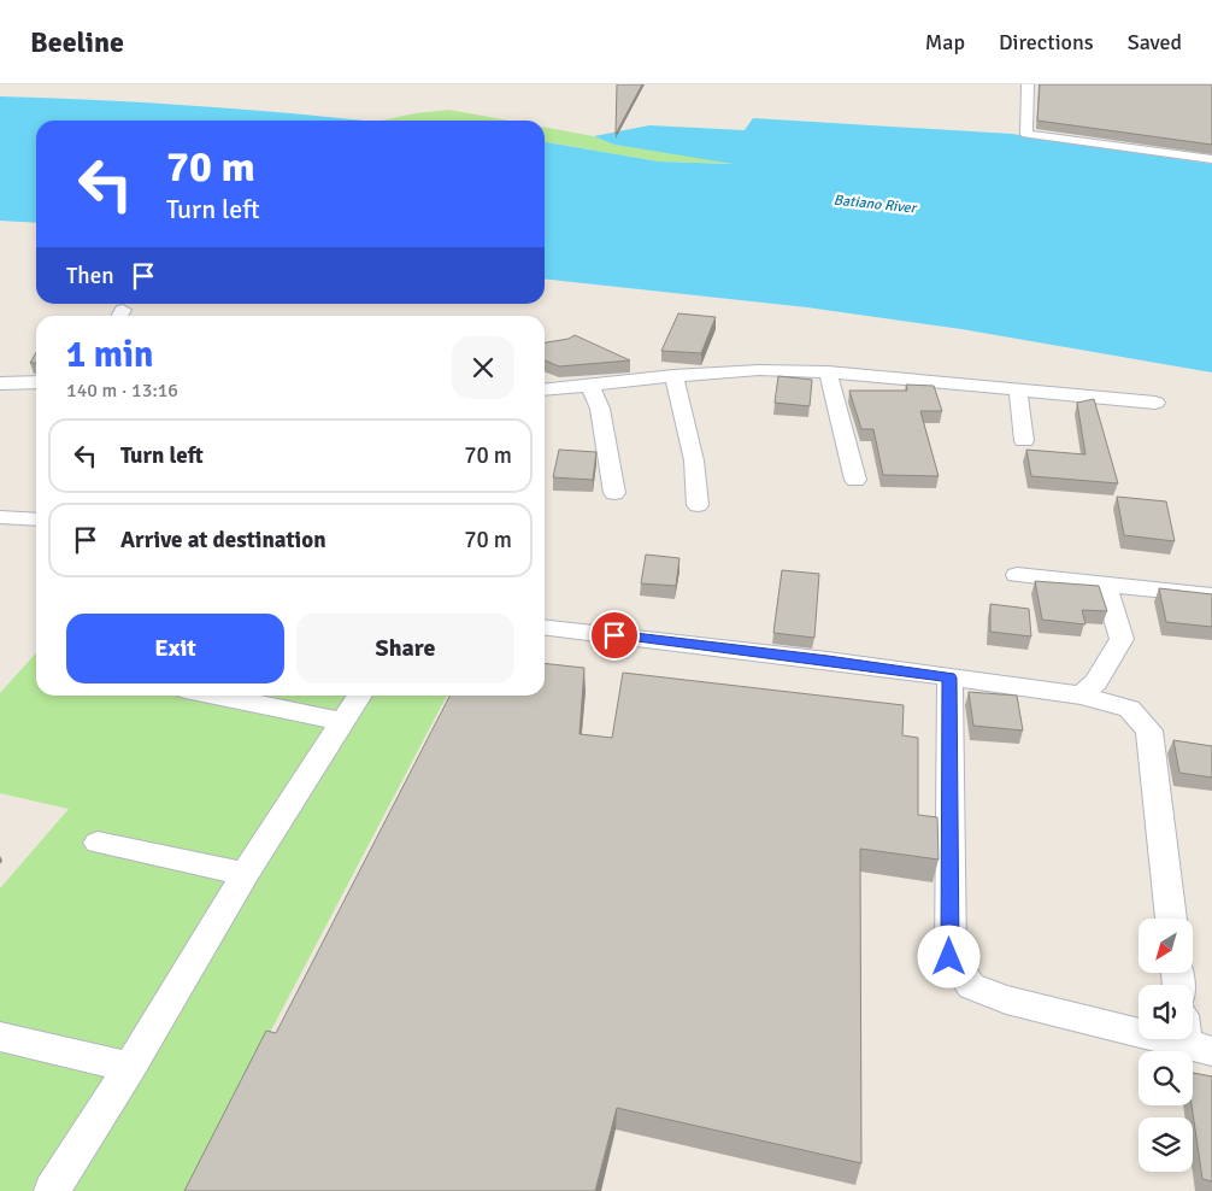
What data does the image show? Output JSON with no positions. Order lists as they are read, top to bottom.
{
  "water": ["Batiano River"],
  "north": "bottom left",
  "page": {
    "header": "Beeline",
    "nav": ["Map", "Directions", "Saved"],
    "turn": ["70 m", "Turn left"],
    "then": "Then",
    "heading": ["1 min", "140 m · 13:16"],
    "list": [
      {
        "name": "Turn left",
        "value": "70 m"
      },
      {
        "name": "Arrive at destination",
        "value": "70 m"
      }
    ],
    "buttons": ["Exit", "Share"]
  }
}
